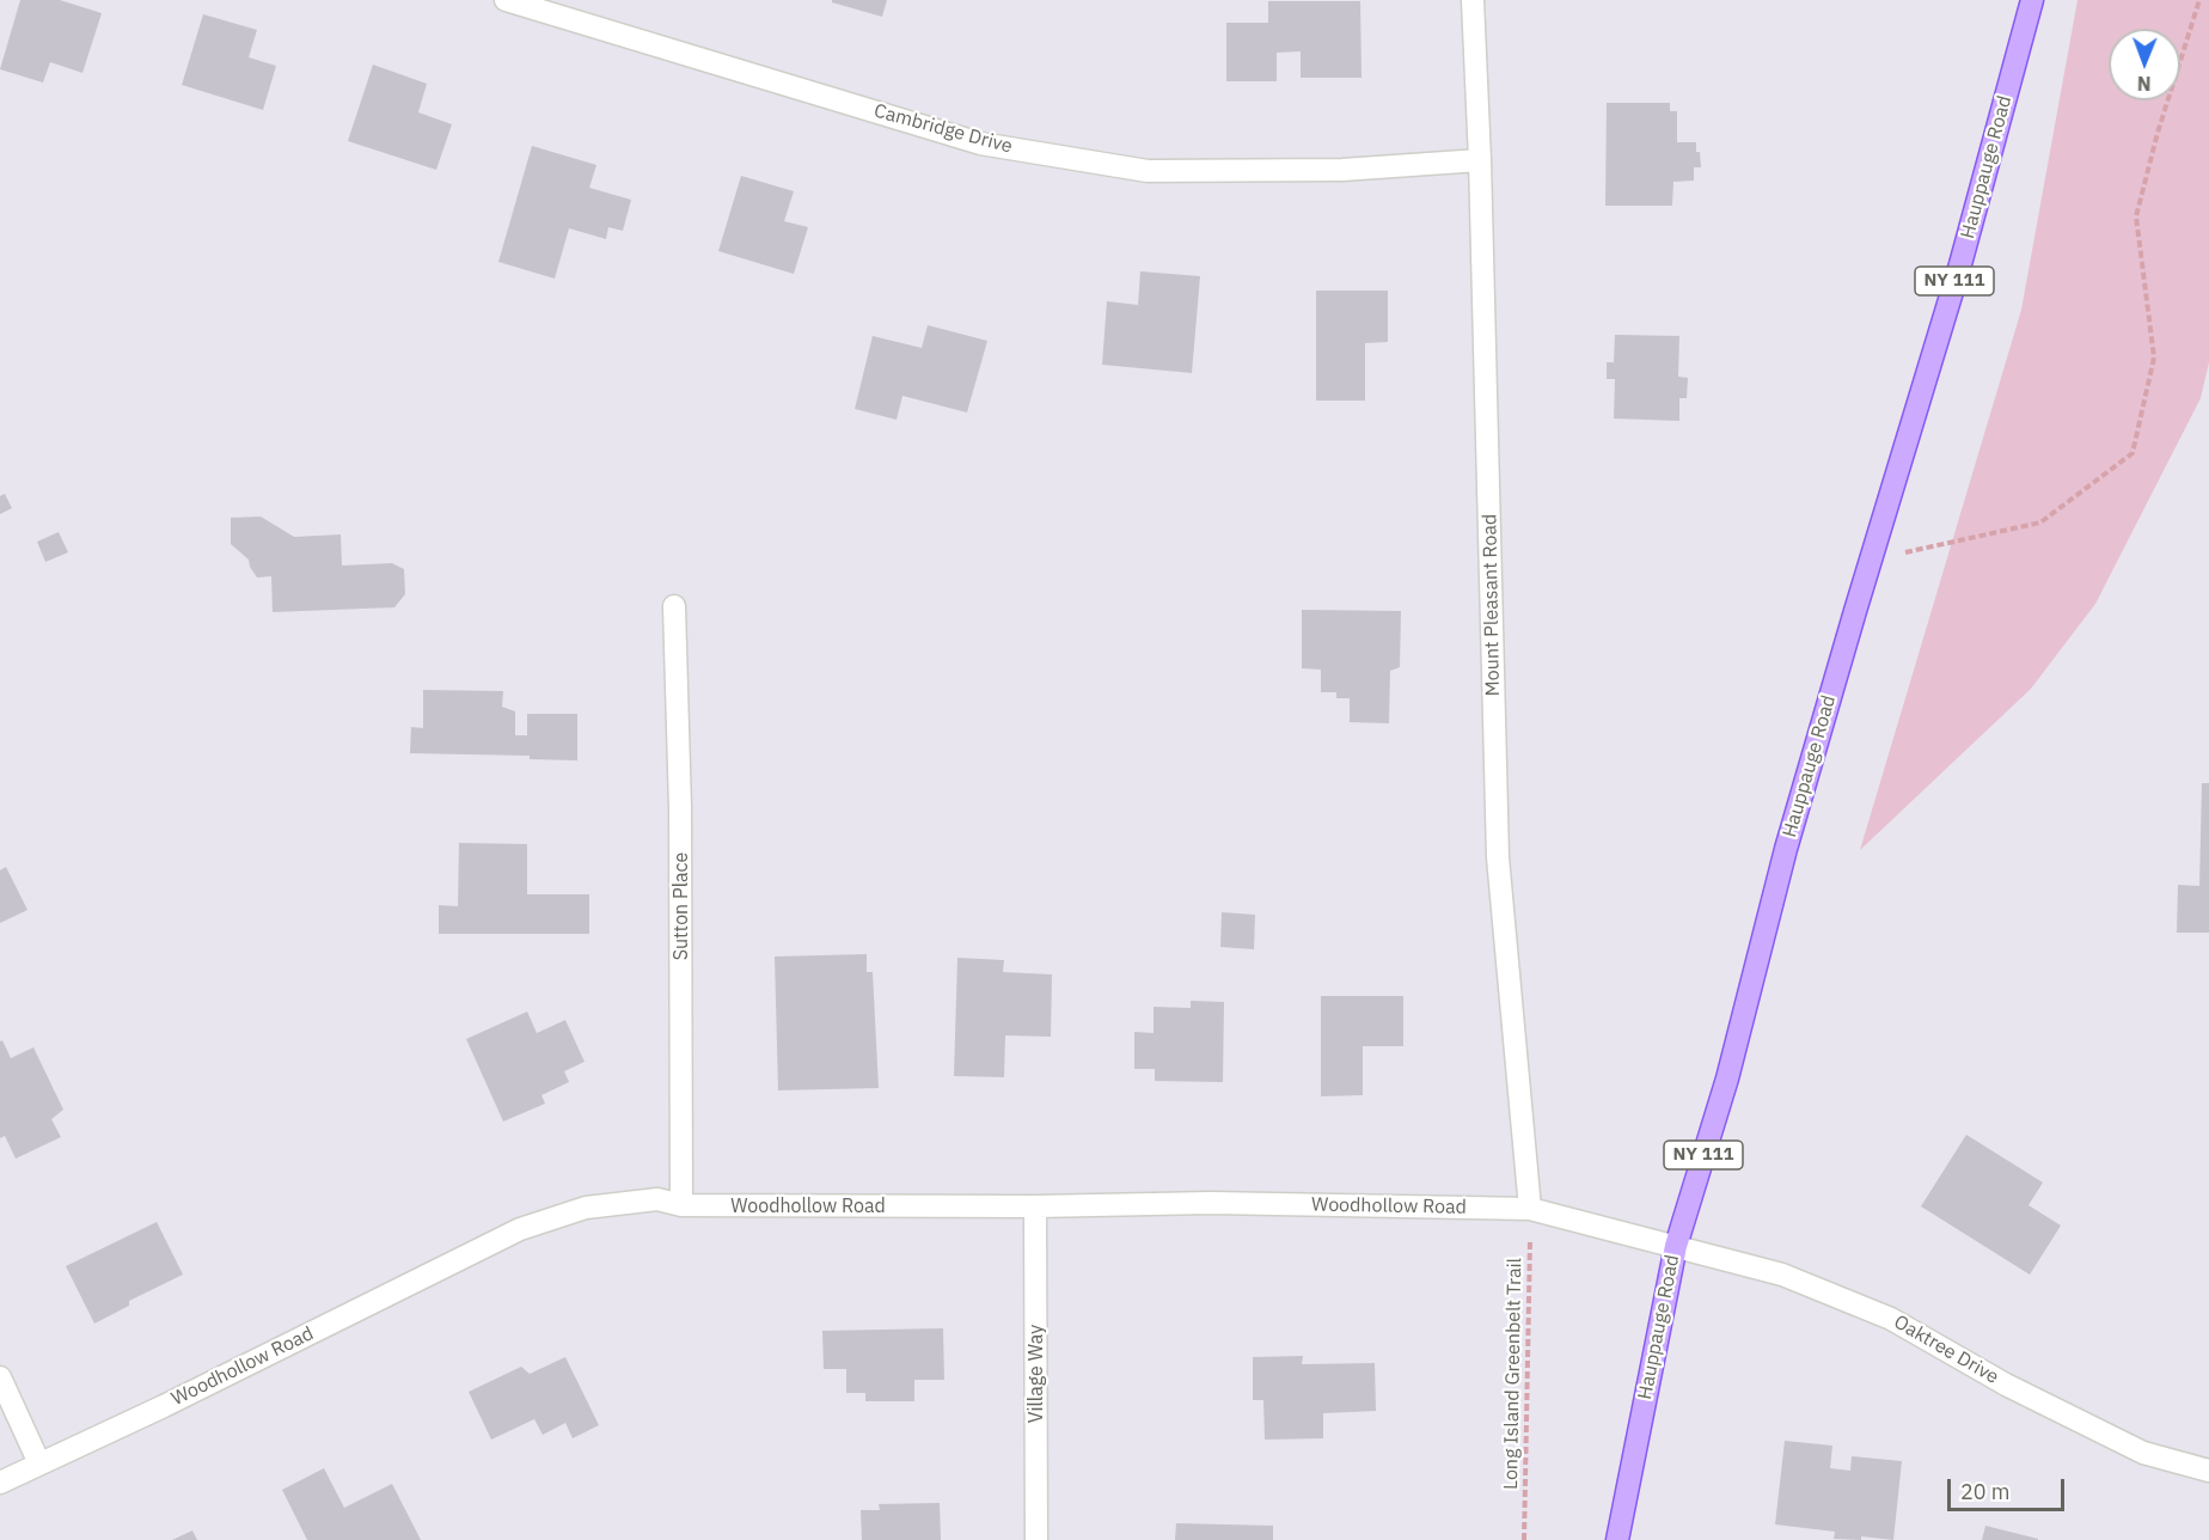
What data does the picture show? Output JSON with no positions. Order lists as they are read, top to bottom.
{
  "streets": {
    "main road": ["Hauppauge Road", "NY 111"],
    "street": [
      "Cambridge Drive",
      "Mount Pleasant Road",
      "Sutton Place",
      "Woodhollow Road",
      "Oaktree Drive",
      "Village Way"
    ],
    "path": ["Long Island Greenbelt Trail"]
  },
  "crossings": [
    ["Cambridge Drive", "Mount Pleasant Road"],
    ["Hauppauge Road", "Woodhollow Road"],
    ["Hauppauge Road", "Oaktree Drive"],
    ["Mount Pleasant Road", "Woodhollow Road"],
    ["Mount Pleasant Road", "Long Island Greenbelt Trail"],
    ["Sutton Place", "Woodhollow Road"],
    ["Woodhollow Road", "Oaktree Drive"],
    ["Woodhollow Road", "Village Way"],
    ["Woodhollow Road", "Long Island Greenbelt Trail"]
  ],
  "scale_bar": "20 m",
  "north": "bottom"
}
